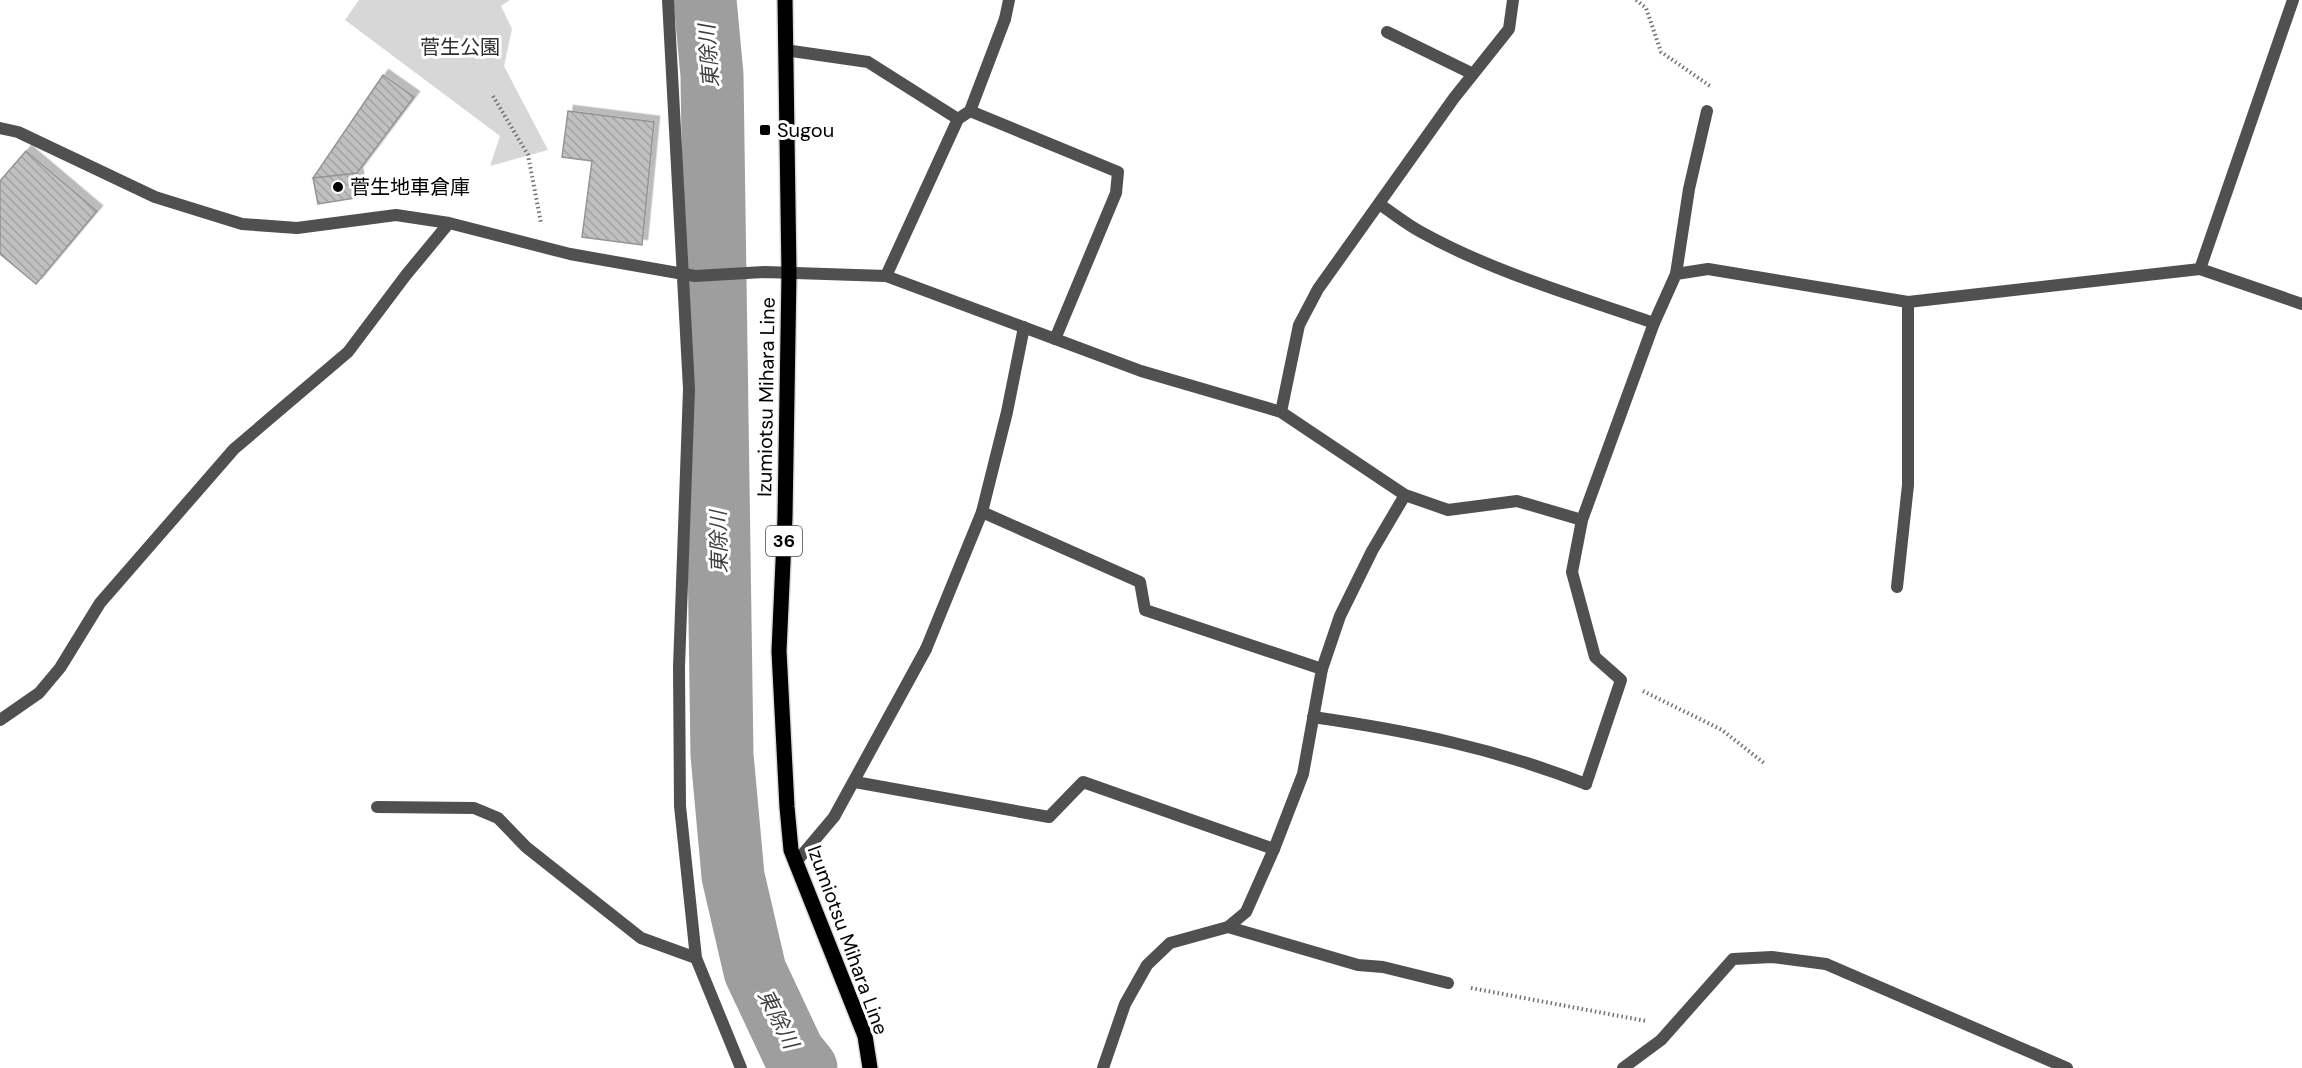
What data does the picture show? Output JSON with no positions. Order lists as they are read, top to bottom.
{
  "streets": {
    "main road": ["Izumiotsu Mihara Line", "36"]
  },
  "water": ["東除川"],
  "parks": ["菅生公園"],
  "places": {
    "transit": ["Sugou"],
    "other": ["菅生地車倉庫"]
  }
}
